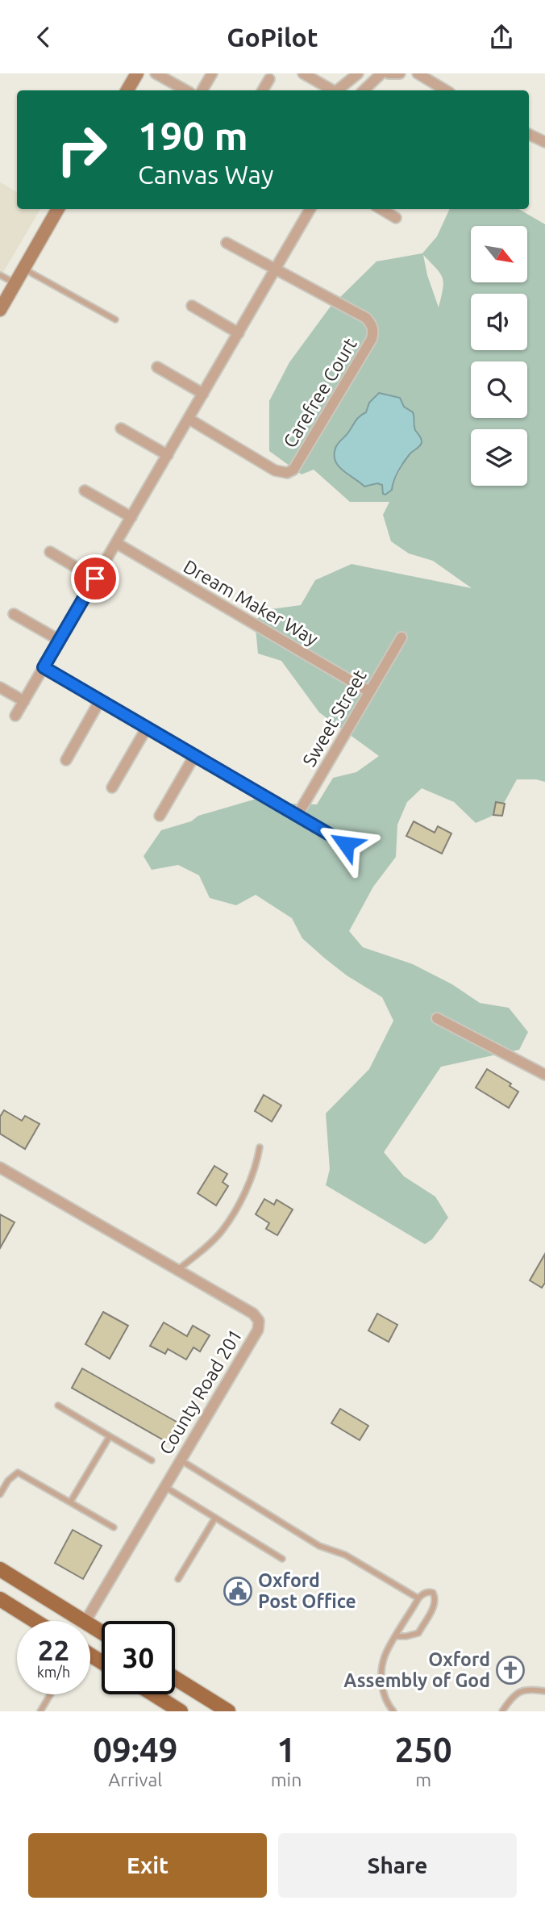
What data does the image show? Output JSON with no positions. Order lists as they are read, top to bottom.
{
  "streets": {
    "street": [
      "Carefree Court",
      "Dream Maker Way",
      "Sweet Street",
      "County Road 201"
    ]
  },
  "crossings": [
    ["Dream Maker Way", "Sweet Street"]
  ],
  "places": {
    "public building": ["Oxford Post Office"],
    "church": ["Oxford Assembly of God"]
  },
  "north": "bottom right",
  "page": {
    "header": "GoPilot",
    "turn": ["190 m", "Canvas Way"],
    "speed": "22 km/h",
    "limit": "30",
    "eta": [
      "09:49",
      "Arrival",
      "1",
      "min",
      "250",
      "m"
    ],
    "buttons": ["Exit", "Share"]
  }
}
